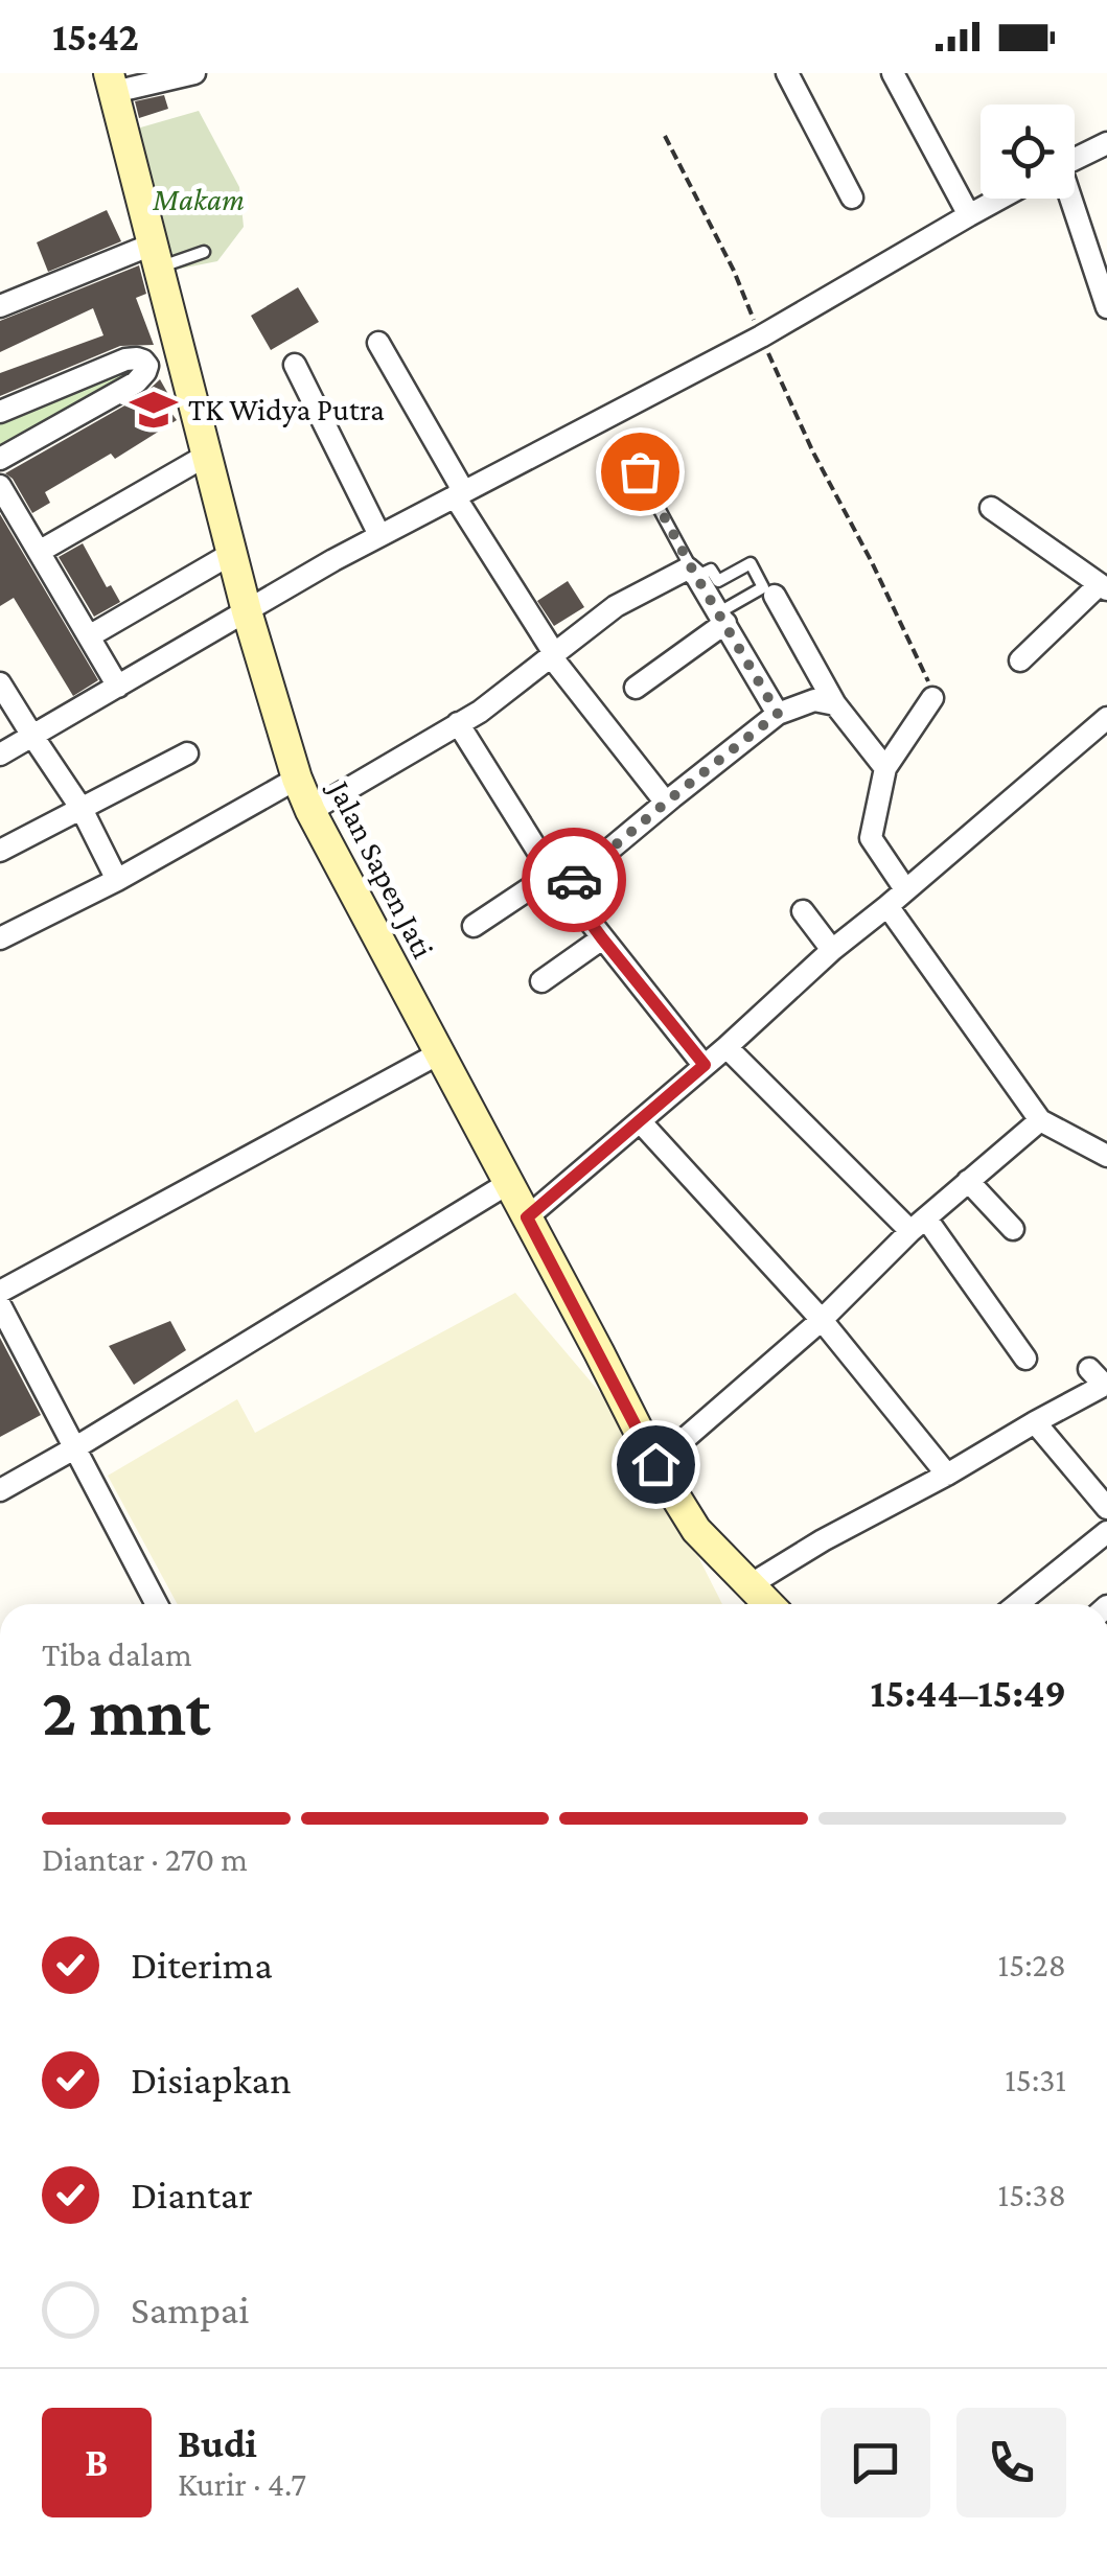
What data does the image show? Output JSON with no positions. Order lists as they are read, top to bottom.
{
  "streets": {
    "street": ["Jalan Sapen Jati"]
  },
  "parks": ["Makam"],
  "places": {
    "school or university": ["TK Widya Putra"]
  },
  "page": {
    "status": "15:42",
    "heading": ["2 mnt", "Tiba dalam", "15:44–15:49"],
    "panel": ["Budi", "Kurir · 4.7"],
    "bar": "Diantar · 270 m",
    "list": [
      ["Diterima", "15:28"],
      ["Disiapkan", "15:31"],
      ["Diantar", "15:38"],
      "Sampai"
    ],
    "round": "B"
  }
}
